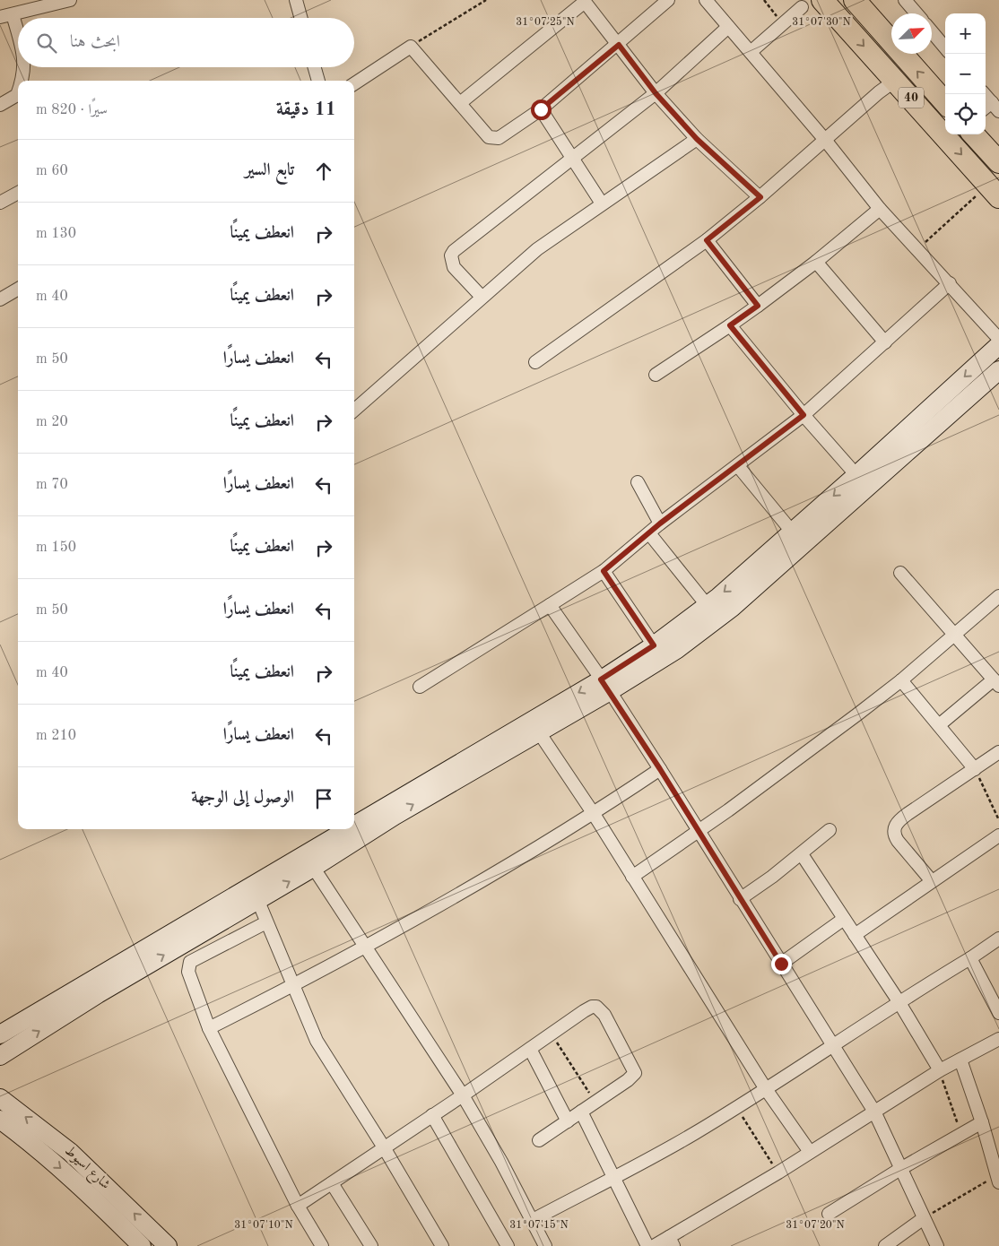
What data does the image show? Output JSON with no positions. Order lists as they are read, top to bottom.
{
  "streets": {
    "highway": ["40"],
    "main road": ["شارع اسيوط"]
  },
  "north": "top right",
  "page": {
    "map_buttons": ["+", "−"],
    "search": "ابحث هنا",
    "heading": ["11 دقيقة", "سيرًا · 820 m"],
    "list": [
      ["تابع السير", "60 m"],
      ["انعطف يمينًا", "130 m"],
      ["انعطف يمينًا", "40 m"],
      ["انعطف يسارًا", "50 m"],
      ["انعطف يمينًا", "20 m"],
      ["انعطف يسارًا", "70 m"],
      ["انعطف يمينًا", "150 m"],
      ["انعطف يسارًا", "50 m"],
      ["انعطف يمينًا", "40 m"],
      ["انعطف يسارًا", "210 m"],
      "الوصول إلى الوجهة"
    ]
  },
  "coordinates": [
    "31°07'25\"N",
    "31°07'30\"N",
    "31°07'10\"N",
    "31°07'15\"N",
    "31°07'20\"N"
  ]
}
